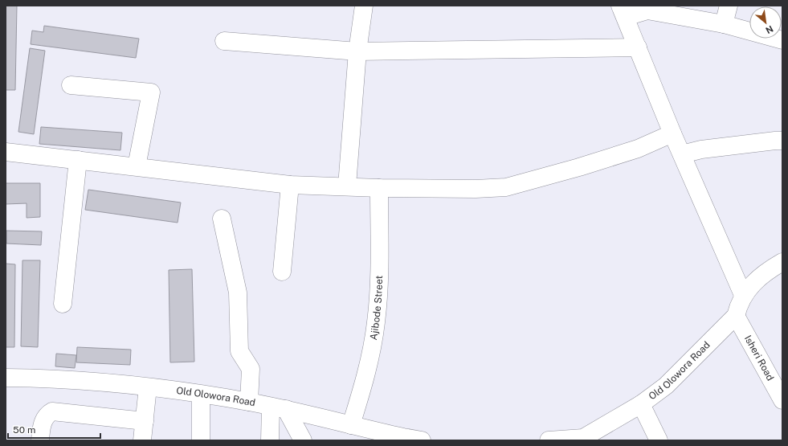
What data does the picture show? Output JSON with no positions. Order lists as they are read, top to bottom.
{
  "streets": {
    "street": ["Ajibode Street", "Isheri Road", "Old Olowora Road"]
  },
  "crossings": [
    ["Ajibode Street", "Old Olowora Road"],
    ["Isheri Road", "Old Olowora Road"]
  ],
  "scale_bar": "50 m",
  "north": "bottom right"
}
